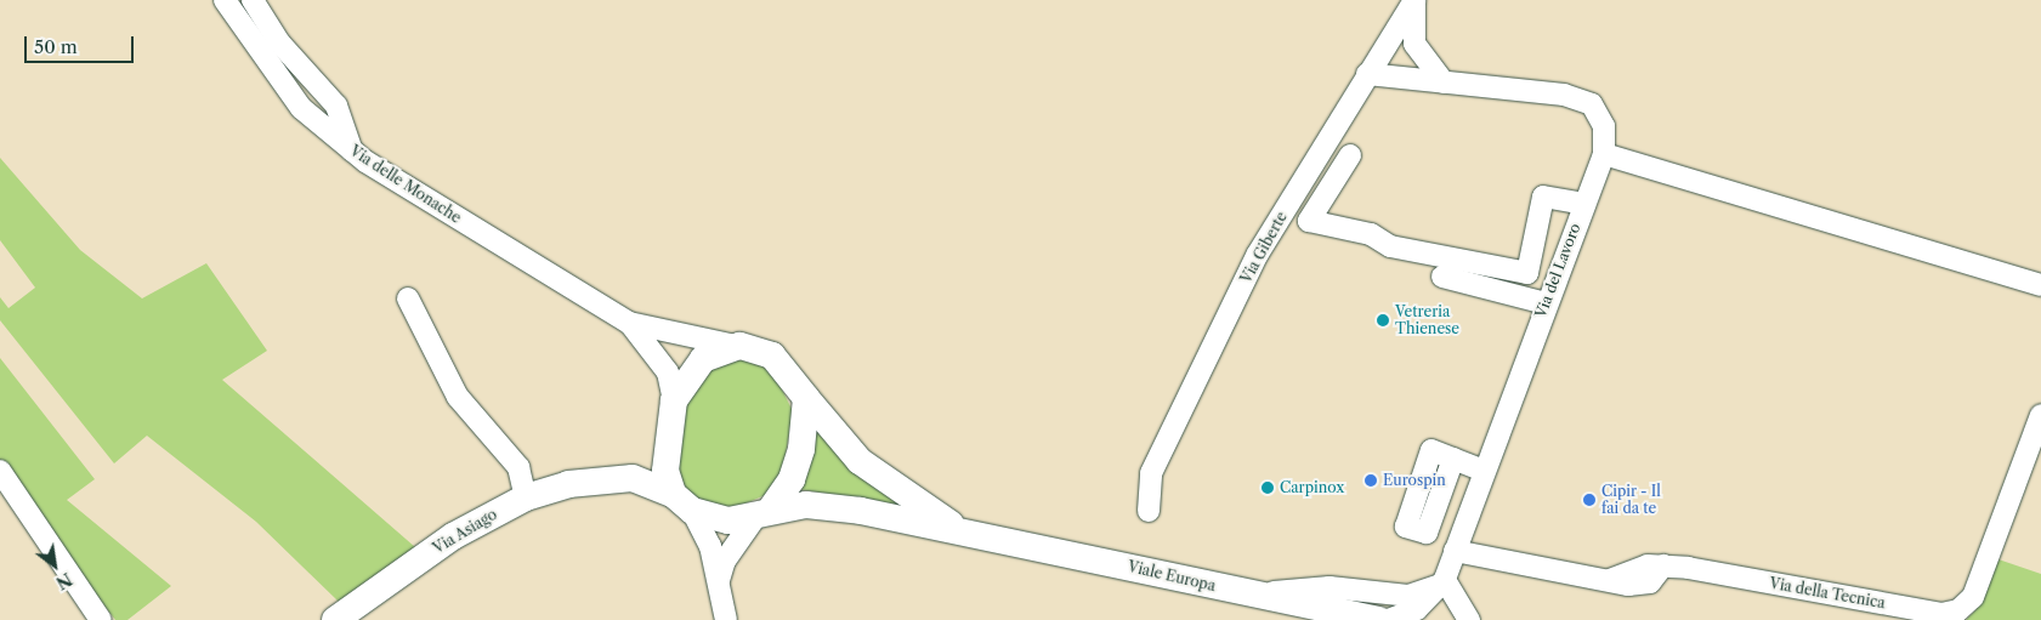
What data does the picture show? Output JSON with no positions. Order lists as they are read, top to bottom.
{
  "streets": {
    "main road": ["Via Asiago", "Viale Europa"],
    "street": [
      "Via delle Monache",
      "Via Giberte",
      "Via del Lavoro",
      "Via della Tecnica"
    ]
  },
  "crossings": [
    ["Via Giberte", "Via del Lavoro"],
    ["Via del Lavoro", "Via della Tecnica"]
  ],
  "places": [
    "Vetreria Thienese",
    "Eurospin",
    "Carpinox",
    "Cipir - Il fai da te"
  ],
  "scale_bar": "50 m",
  "north": "bottom right"
}
